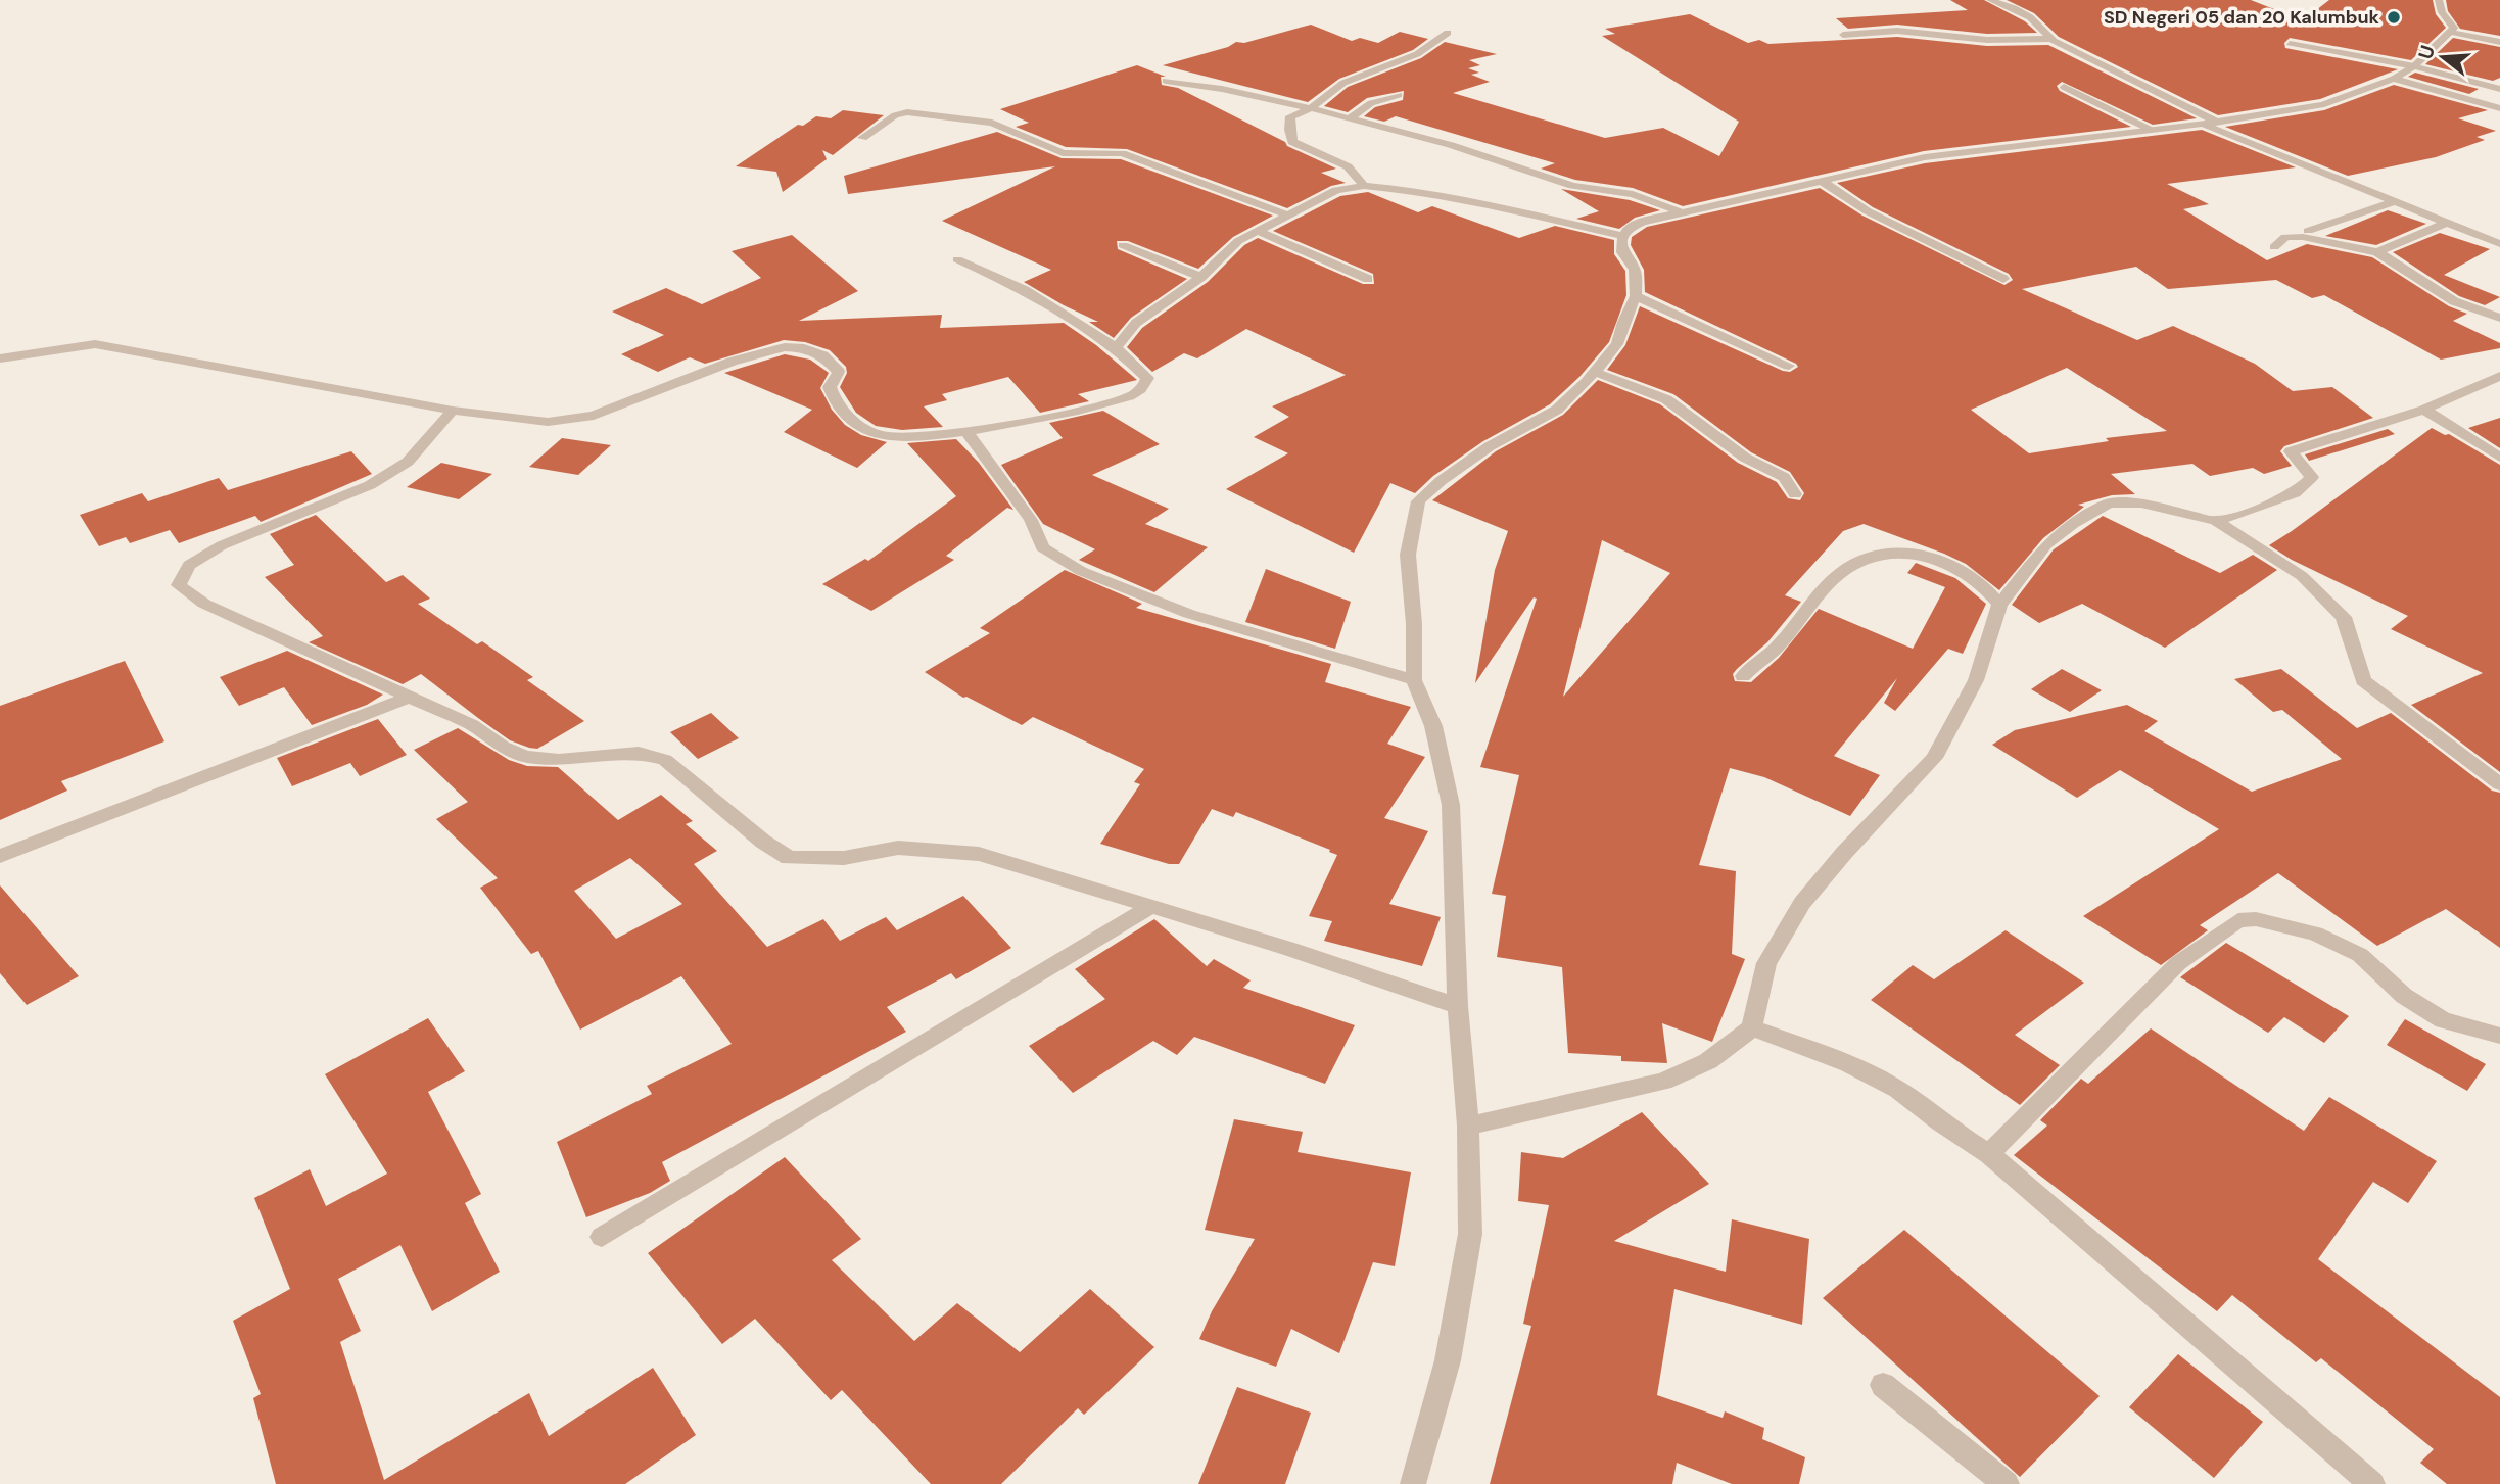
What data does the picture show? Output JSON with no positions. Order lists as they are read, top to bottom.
{
  "places": ["SD Negeri 05 dan 20 Kalumbuk"],
  "north": "left"
}
